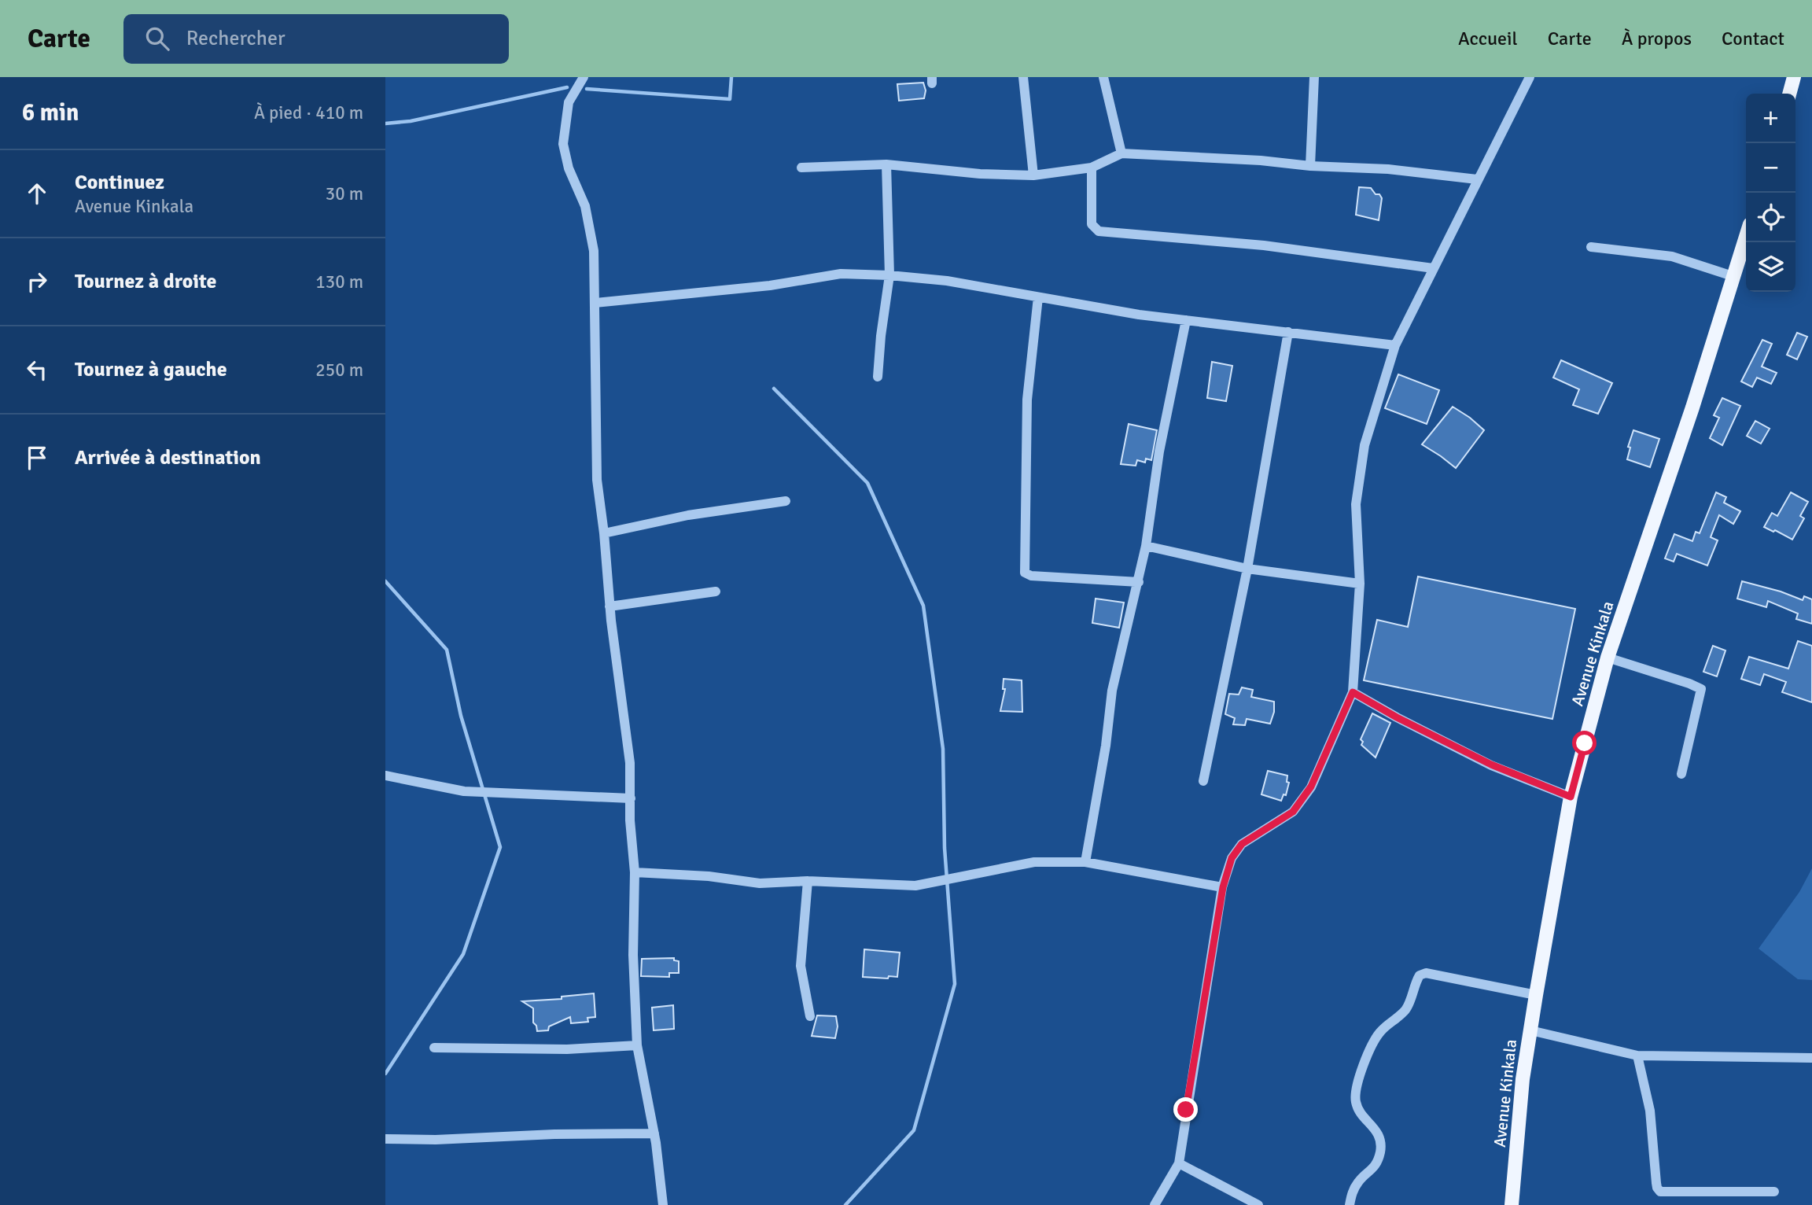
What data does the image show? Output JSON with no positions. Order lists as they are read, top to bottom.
{
  "streets": {
    "main road": ["Avenue Kinkala"]
  },
  "page": {
    "header": "Carte",
    "search": "Rechercher",
    "nav": [
      "Accueil",
      "Carte",
      "À propos",
      "Contact"
    ],
    "heading": ["6 min", "À pied · 410 m"],
    "map_buttons": ["+", "−"],
    "list": [
      ["Continuez", "Avenue Kinkala", "30 m"],
      ["Tournez à droite", "130 m"],
      ["Tournez à gauche", "250 m"],
      "Arrivée à destination"
    ]
  }
}
